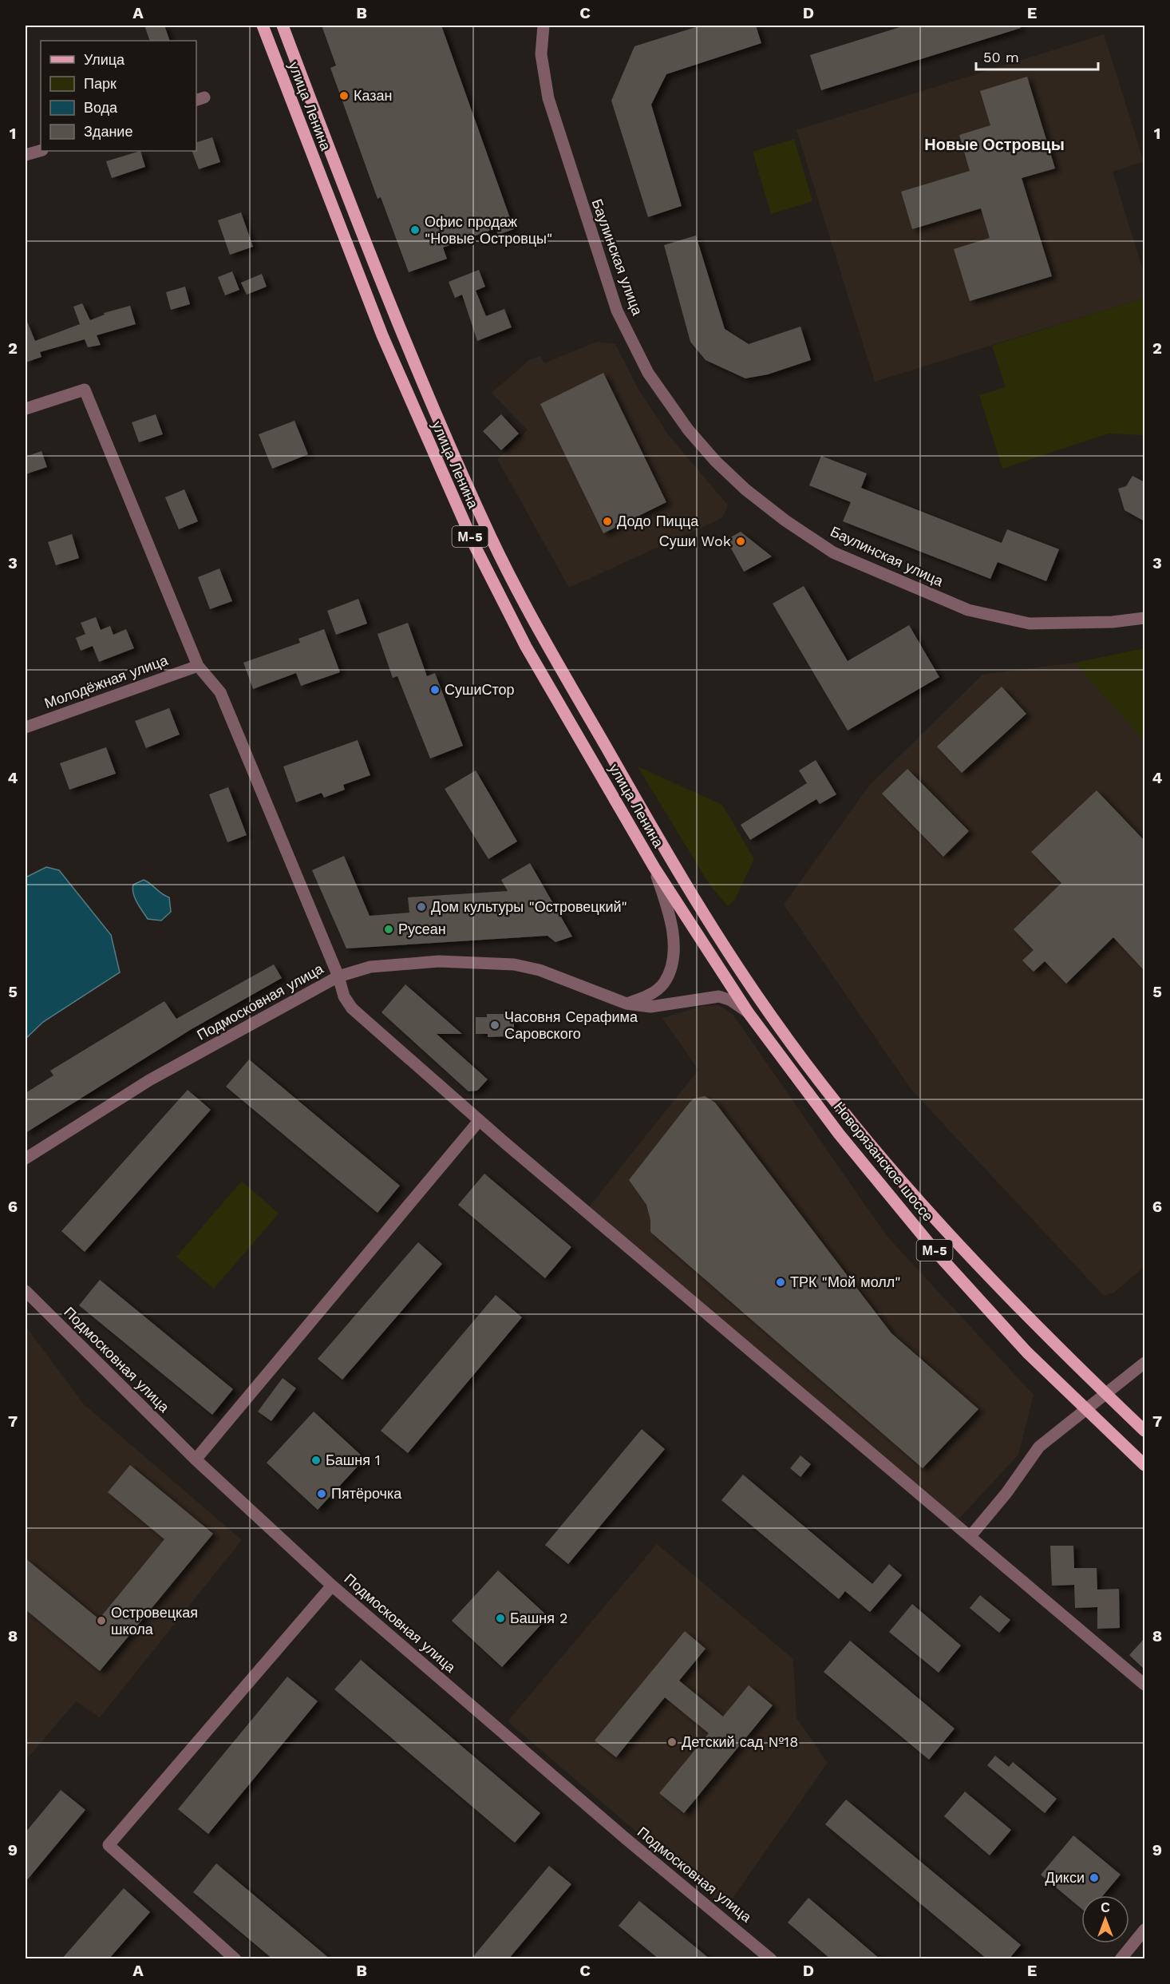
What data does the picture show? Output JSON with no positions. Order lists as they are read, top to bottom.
{
  "streets": {
    "main road": ["улица Ленина", "М-5", "Новорязанское шоссе"],
    "street": ["Баулинская улица", "Молодёжная улица", "Подмосковная улица"]
  },
  "crossings": [
    ["улица Ленина", "Подмосковная улица"],
    ["улица Ленина", "Новорязанское шоссе"],
    ["Подмосковная улица", "Новорязанское шоссе"]
  ],
  "districts": ["Новые Островцы"],
  "places": [
    "Казан",
    "Офис продаж \"Новые Островцы\"",
    "Додо Пицца",
    "Суши Wok",
    "СушиСтор",
    "Дом культуры \"Островецкий\"",
    "Русеан",
    "Часовня Серафима Саровского",
    "ТРК \"Мой молл\"",
    "Башня 1",
    "Пятёрочка",
    "Башня 2",
    "Островецкая школа",
    "Детский сад №18",
    "Дикси"
  ],
  "legend": [
    "Улица",
    "Парк",
    "Вода",
    "Здание"
  ],
  "scale_bar": "50 m",
  "north": "top",
  "grid": {
    "columns": [
      "A",
      "B",
      "C",
      "D",
      "E"
    ],
    "rows": [
      "1",
      "2",
      "3",
      "4",
      "5",
      "6",
      "7",
      "8",
      "9"
    ]
  }
}
